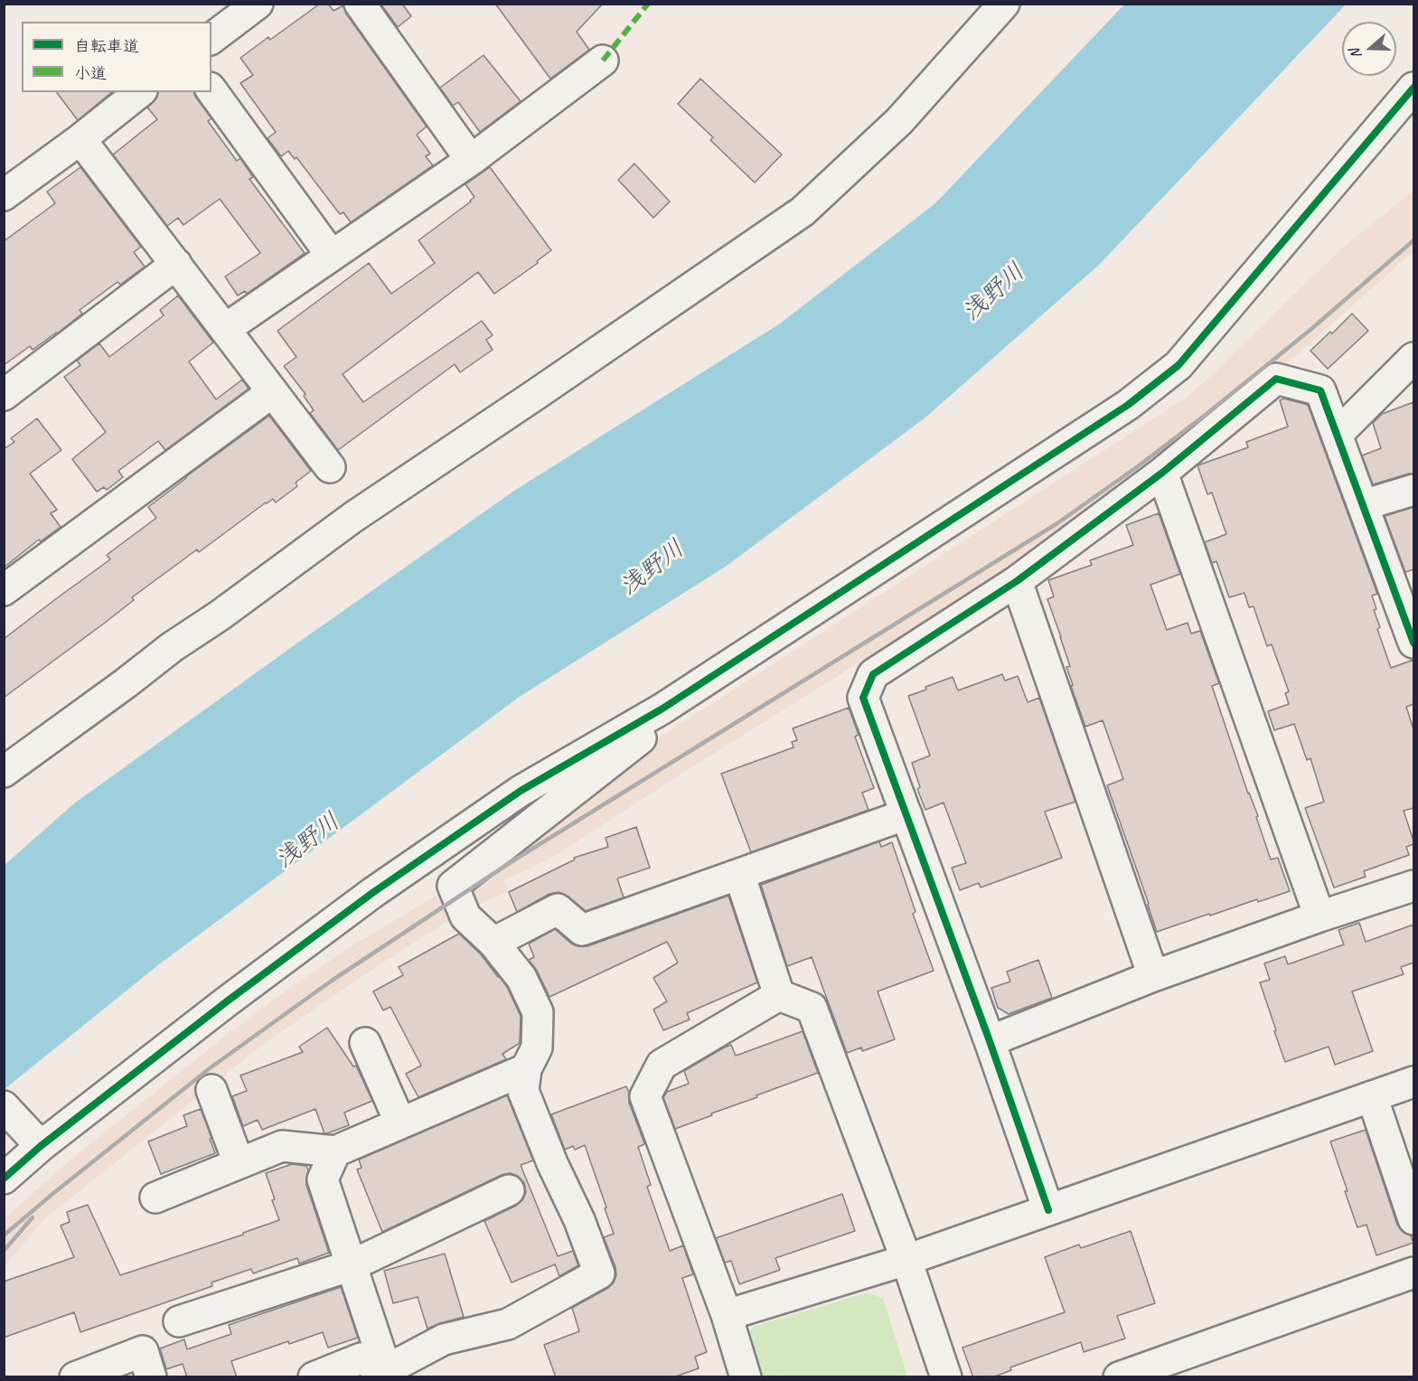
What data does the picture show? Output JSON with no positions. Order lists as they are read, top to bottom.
{
  "water": ["浅野川"],
  "legend": ["自転車道", "小道"],
  "north": "left"
}
